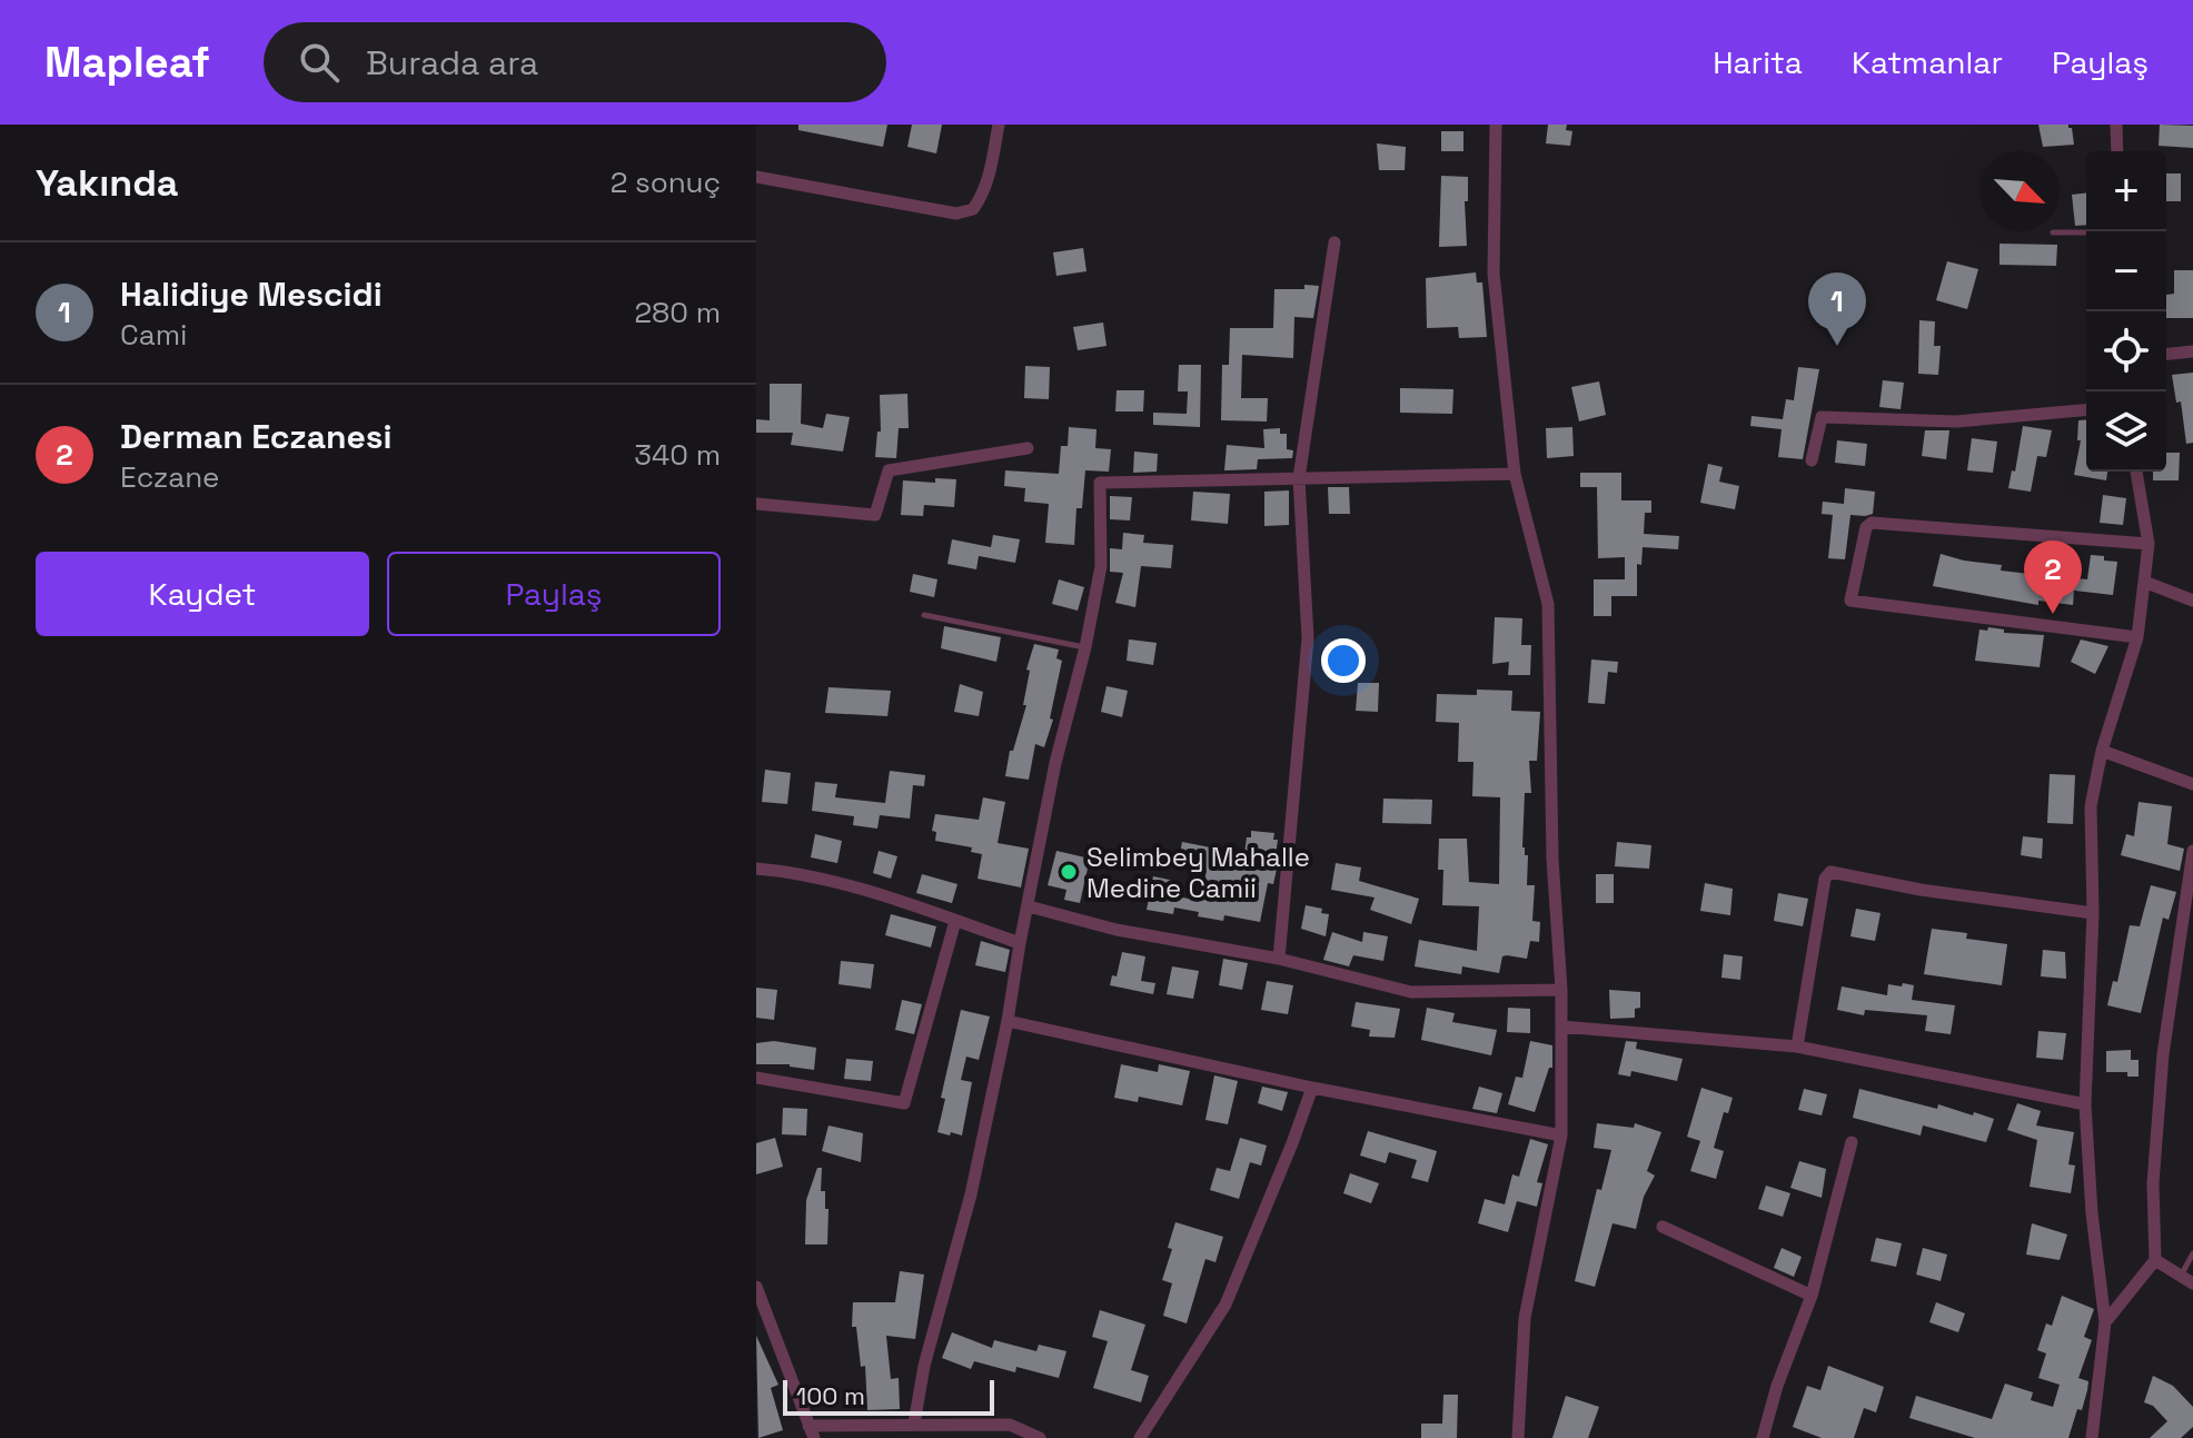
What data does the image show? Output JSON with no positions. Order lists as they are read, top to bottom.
{
  "places": ["Selimbey Mahalle Medine Camii"],
  "scale_bar": "100 m",
  "north": "bottom right",
  "page": {
    "header": "Mapleaf",
    "search": "Burada ara",
    "nav": ["Harita", "Katmanlar", "Paylaş"],
    "heading": ["Yakında", "2 sonuç"],
    "map_buttons": ["+", "−"],
    "list": [
      {
        "mark": "1",
        "name": "Halidiye Mescidi",
        "note": "Cami",
        "value": "280 m"
      },
      {
        "mark": "2",
        "name": "Derman Eczanesi",
        "note": "Eczane",
        "value": "340 m"
      }
    ],
    "pins": ["1", "2"],
    "buttons": ["Kaydet", "Paylaş"],
    "scale": "100 m"
  }
}
